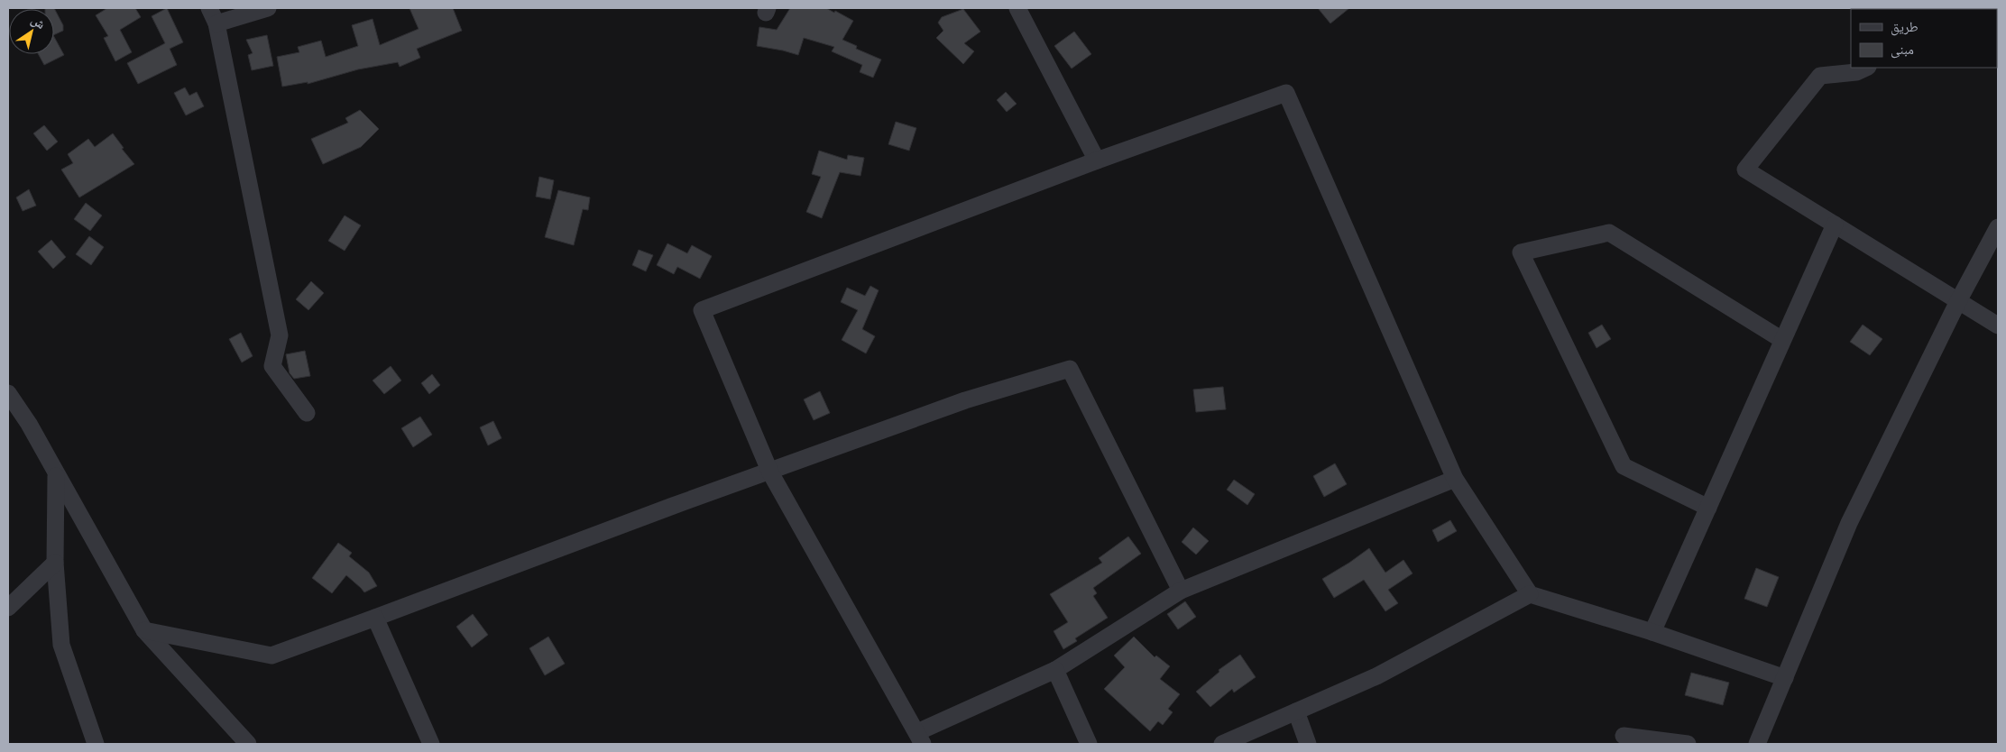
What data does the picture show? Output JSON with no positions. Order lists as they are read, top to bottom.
{
  "legend": ["طريق", "مبنى"],
  "north": "top right"
}
